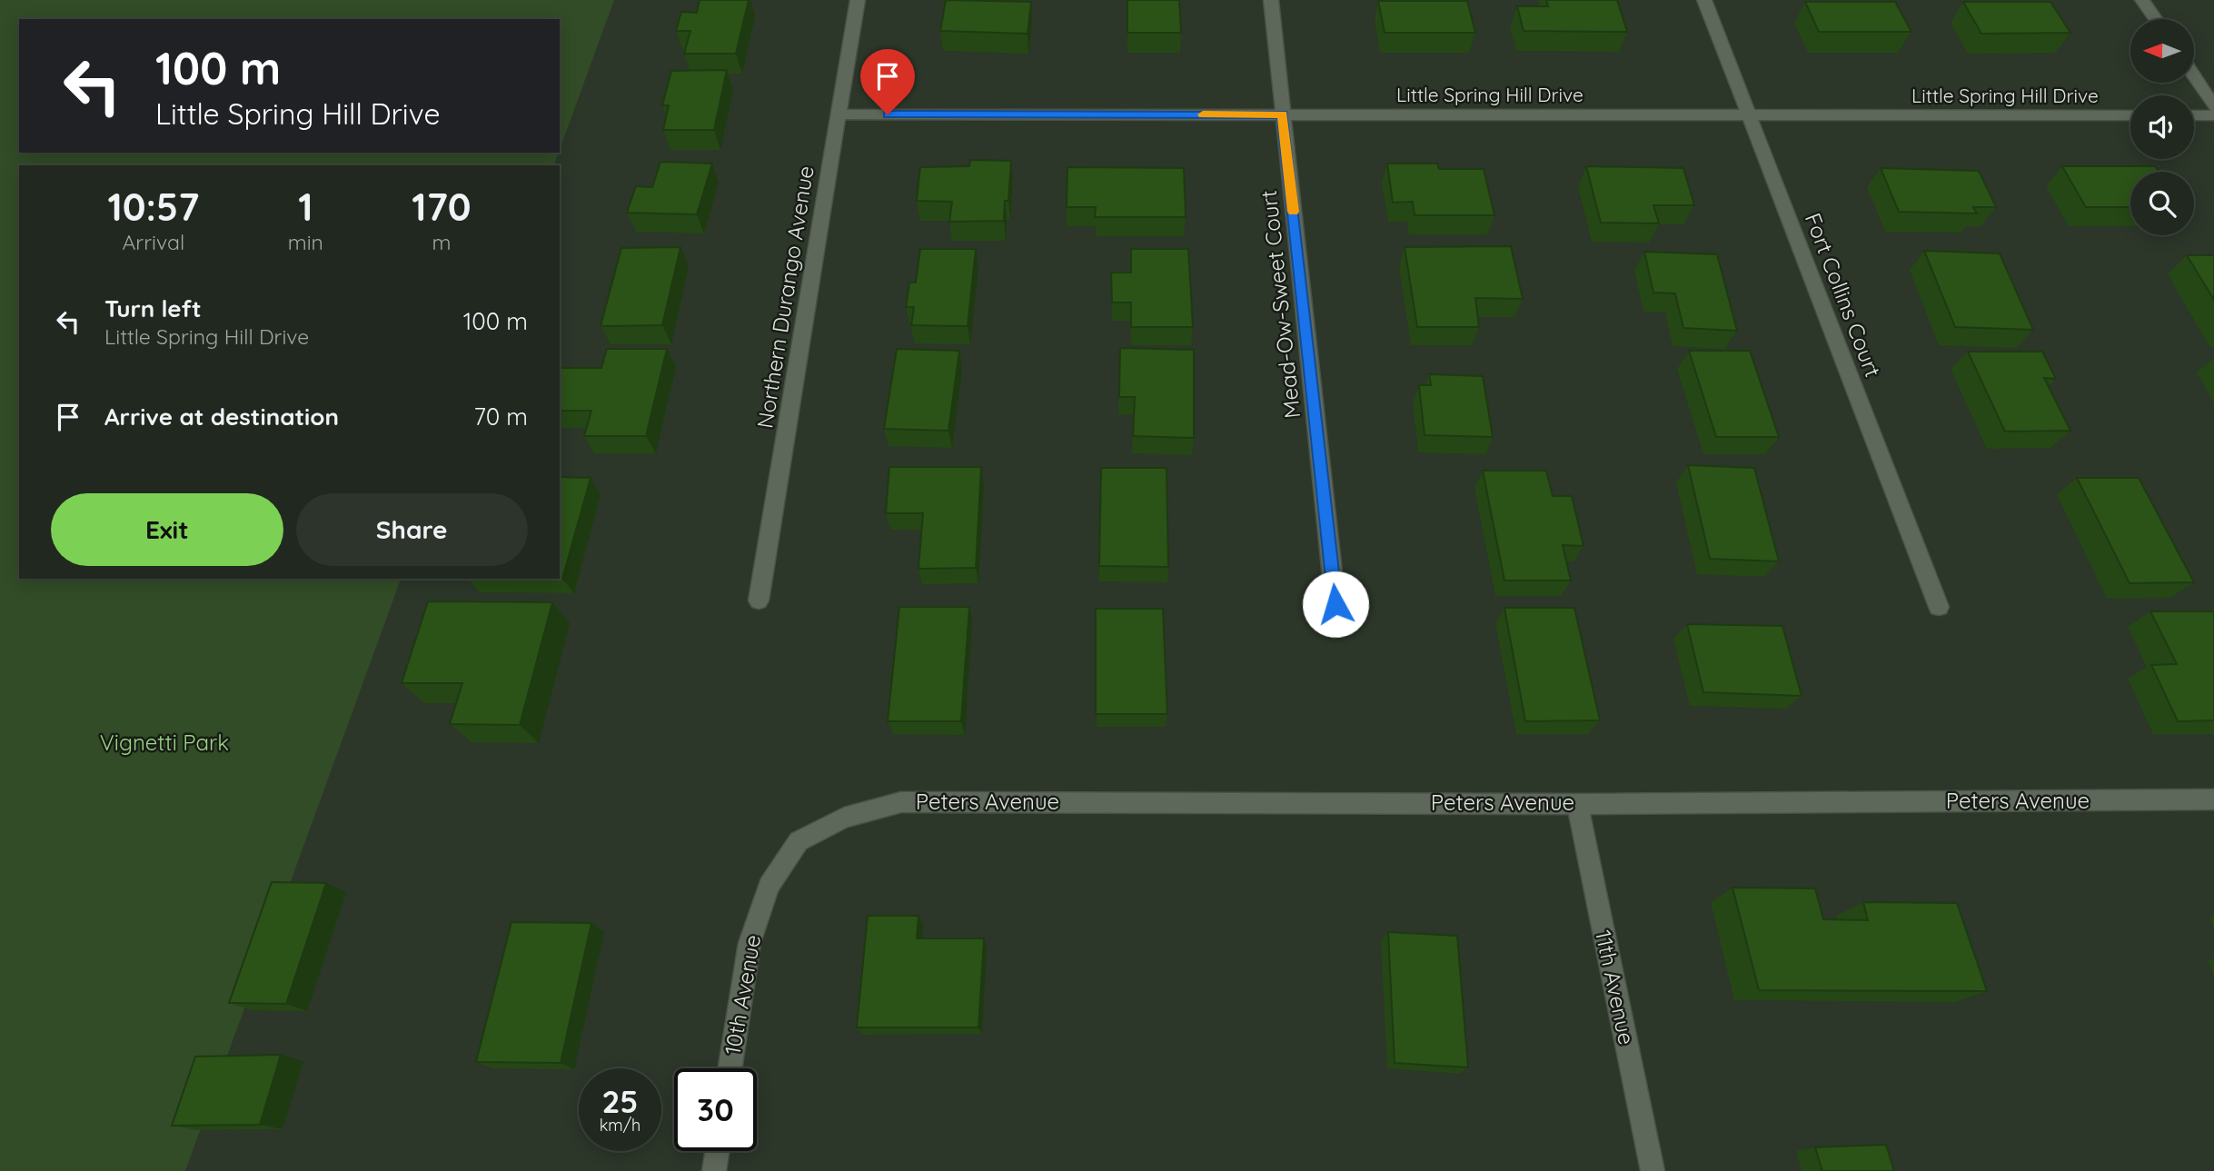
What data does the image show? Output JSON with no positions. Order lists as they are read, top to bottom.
{
  "streets": {
    "street": [
      "Little Spring Hill Drive",
      "Fort Collins Court",
      "Northern Durango Avenue",
      "Mead-Ow-Sweet Court",
      "Peters Avenue",
      "11th Avenue",
      "10th Avenue"
    ]
  },
  "crossings": [
    ["Little Spring Hill Drive", "Fort Collins Court"],
    ["Little Spring Hill Drive", "Northern Durango Avenue"],
    ["Little Spring Hill Drive", "Mead-Ow-Sweet Court"],
    ["Peters Avenue", "11th Avenue"],
    ["Peters Avenue", "10th Avenue"]
  ],
  "parks": ["Vignetti Park"],
  "north": "left",
  "page": {
    "turn": ["100 m", "Little Spring Hill Drive"],
    "eta": [
      "10:57",
      "Arrival",
      "1",
      "min",
      "170",
      "m"
    ],
    "list": [
      {
        "name": "Turn left",
        "note": "Little Spring Hill Drive",
        "value": "100 m"
      },
      {
        "name": "Arrive at destination",
        "value": "70 m"
      }
    ],
    "buttons": ["Exit", "Share"],
    "speed": "25 km/h",
    "limit": "30"
  }
}
